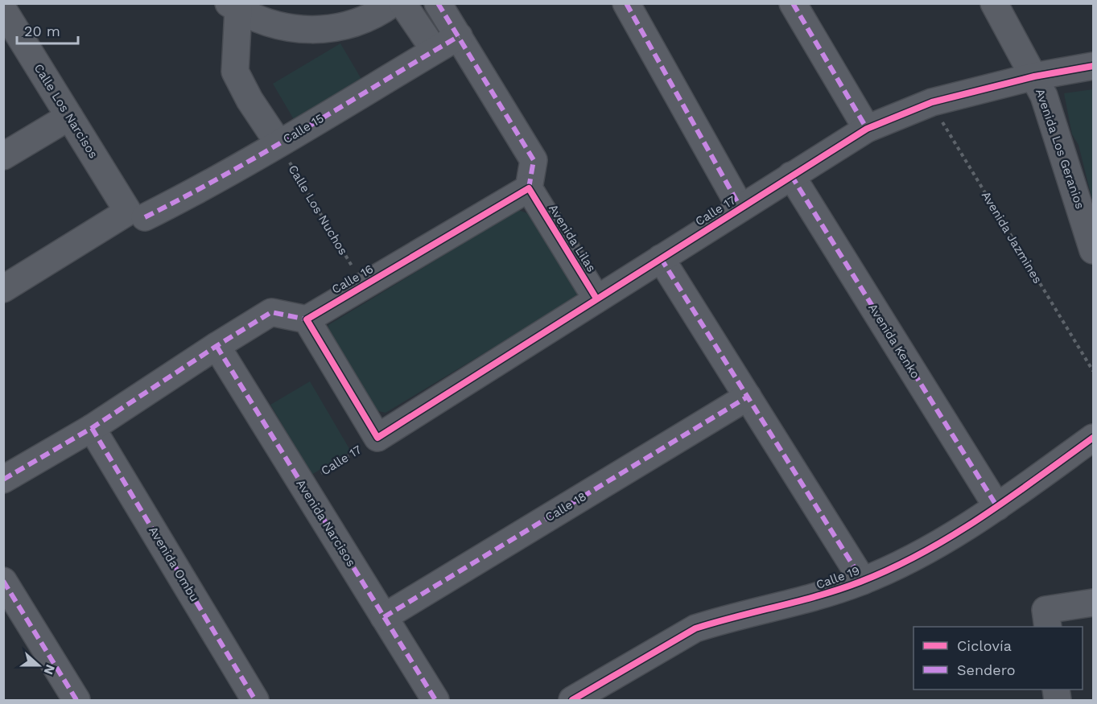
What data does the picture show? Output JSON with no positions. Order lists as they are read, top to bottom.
{
  "streets": {
    "street": [
      "Calle Los Narcisos",
      "Calle 15",
      "Avenida Los Geranios",
      "Calle 17",
      "Avenida Lilas",
      "Calle 16",
      "Avenida Kenko",
      "Calle 18",
      "Avenida Narcisos",
      "Avenida Ombu",
      "Calle 19"
    ],
    "path": ["Calle Los Nuchos", "Avenida Jazmines"]
  },
  "crossings": [
    ["Calle Los Narcisos", "Calle 15"],
    ["Calle 15", "Calle Los Nuchos"],
    ["Avenida Los Geranios", "Calle 17"],
    ["Calle Los Nuchos", "Calle 16"],
    ["Calle 17", "Avenida Jazmines"],
    ["Calle 17", "Avenida Lilas"],
    ["Calle 17", "Avenida Kenko"],
    ["Calle 17", "Avenida Narcisos"],
    ["Avenida Lilas", "Calle 16"],
    ["Avenida Kenko", "Calle 19"],
    ["Calle 18", "Avenida Narcisos"]
  ],
  "legend": ["Ciclovía", "Sendero"],
  "scale_bar": "20 m",
  "north": "right"
}
